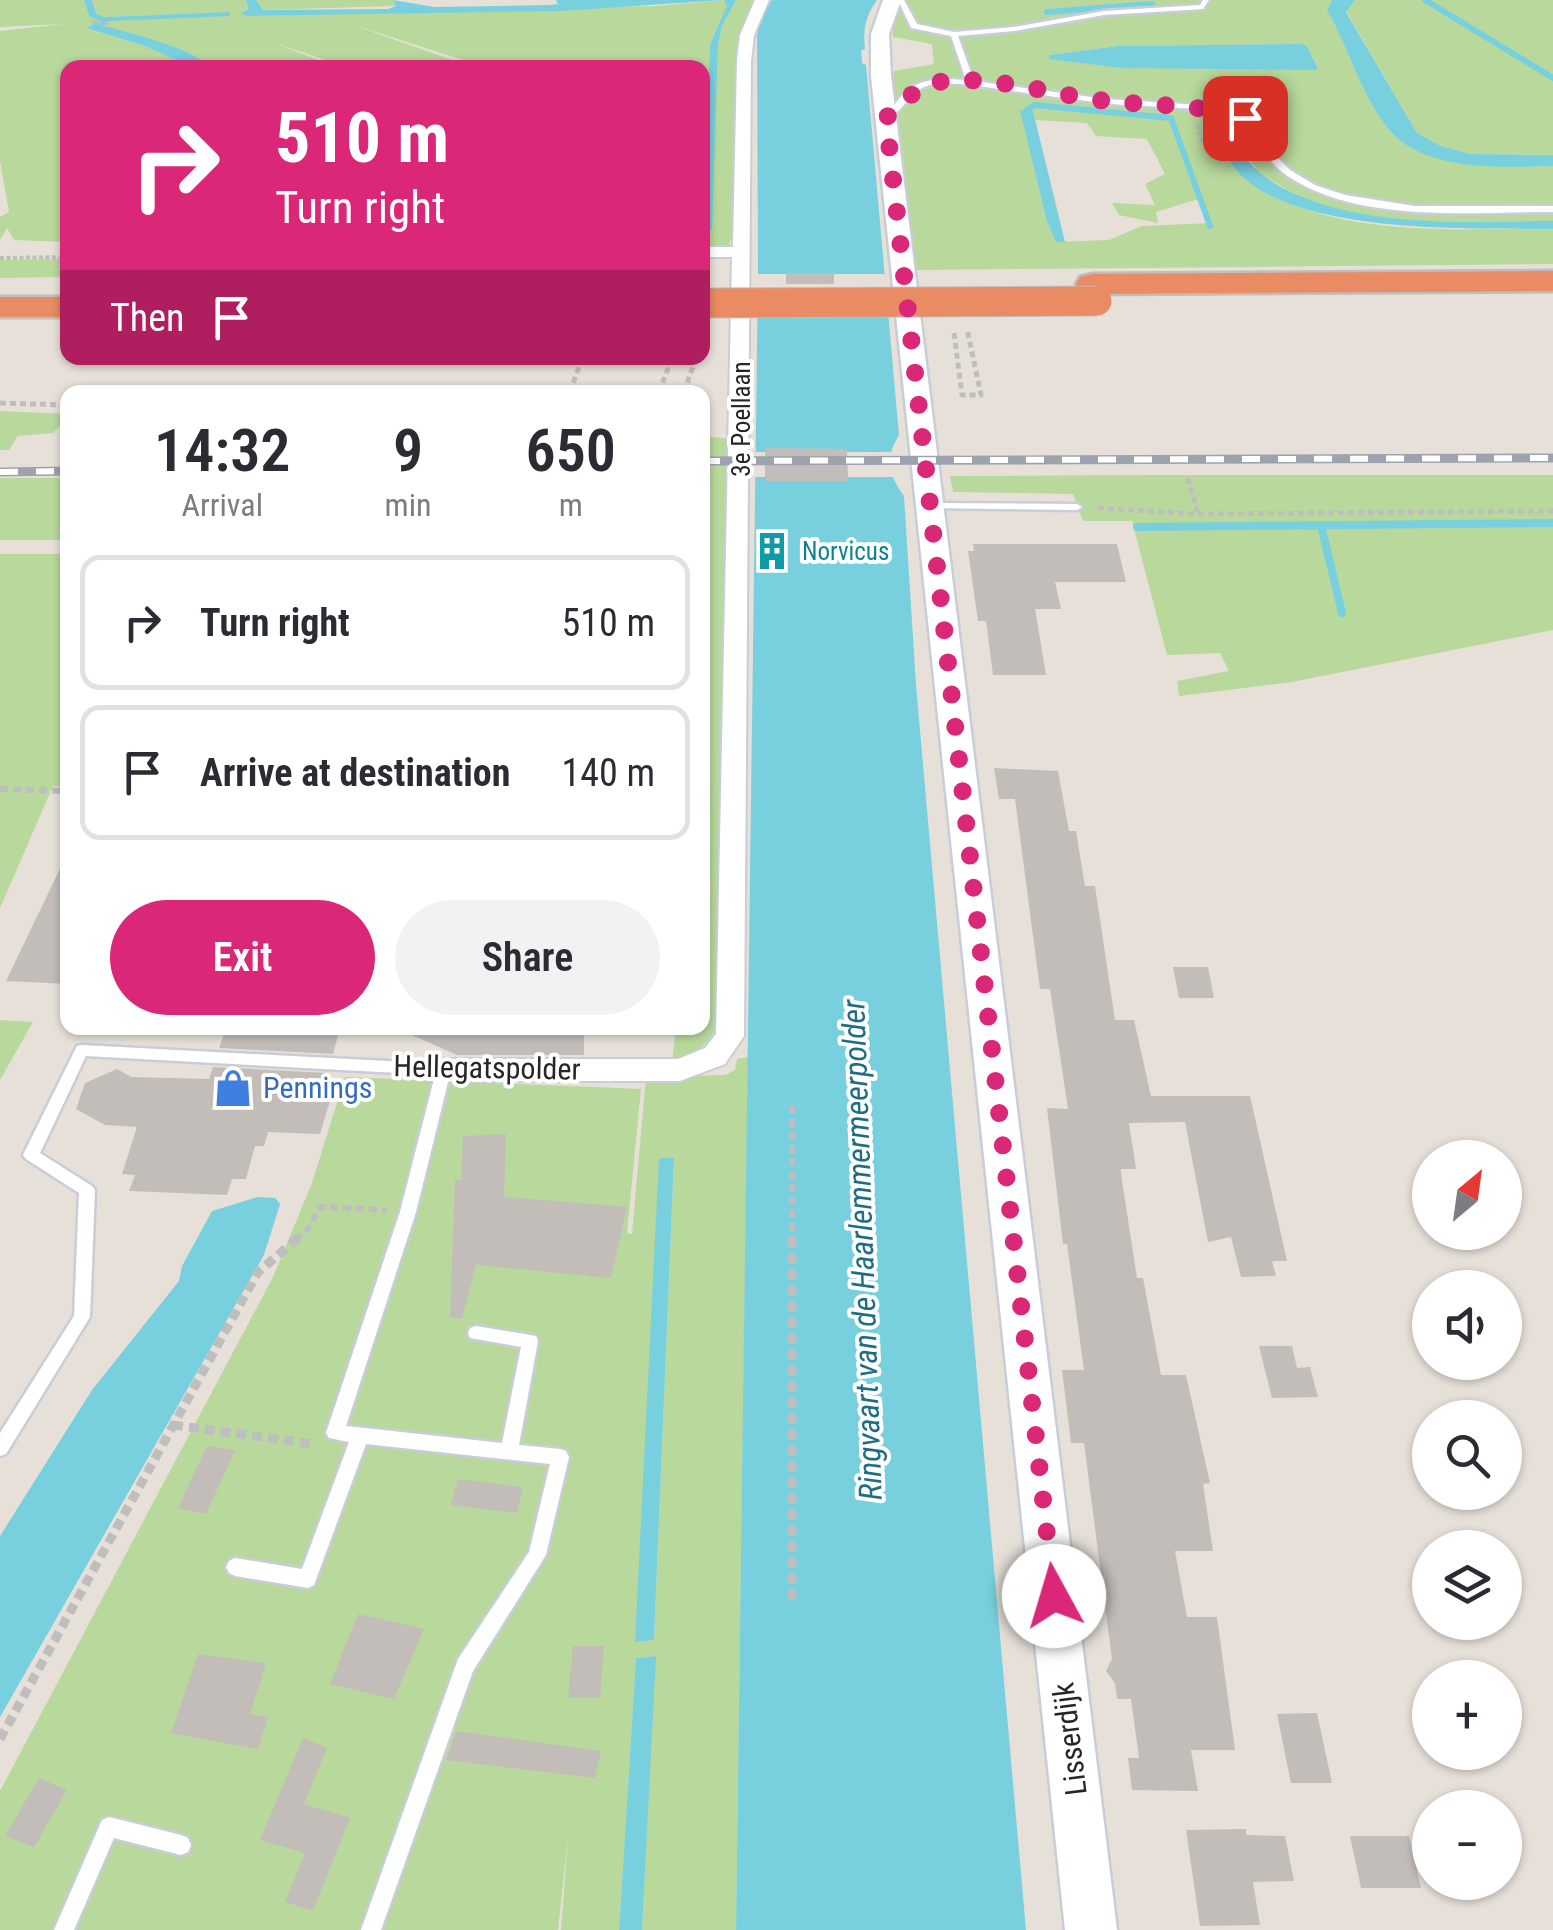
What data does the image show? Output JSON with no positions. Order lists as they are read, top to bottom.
{
  "streets": {
    "street": ["3e Poellaan", "Hellegatspolder", "Lisserdijk"]
  },
  "crossings": [
    ["3e Poellaan", "Hellegatspolder"]
  ],
  "water": ["Ringvaart van de Haarlemmermeerpolder"],
  "places": {
    "building": ["Norvicus"],
    "shop": ["Pennings"]
  },
  "north": "top right",
  "page": {
    "turn": ["510 m", "Turn right"],
    "then": "Then",
    "eta": [
      "14:32",
      "Arrival",
      "9",
      "min",
      "650",
      "m"
    ],
    "list": [
      {
        "name": "Turn right",
        "value": "510 m"
      },
      {
        "name": "Arrive at destination",
        "value": "140 m"
      }
    ],
    "buttons": ["Exit", "Share"],
    "map_buttons": ["+", "−"]
  }
}
